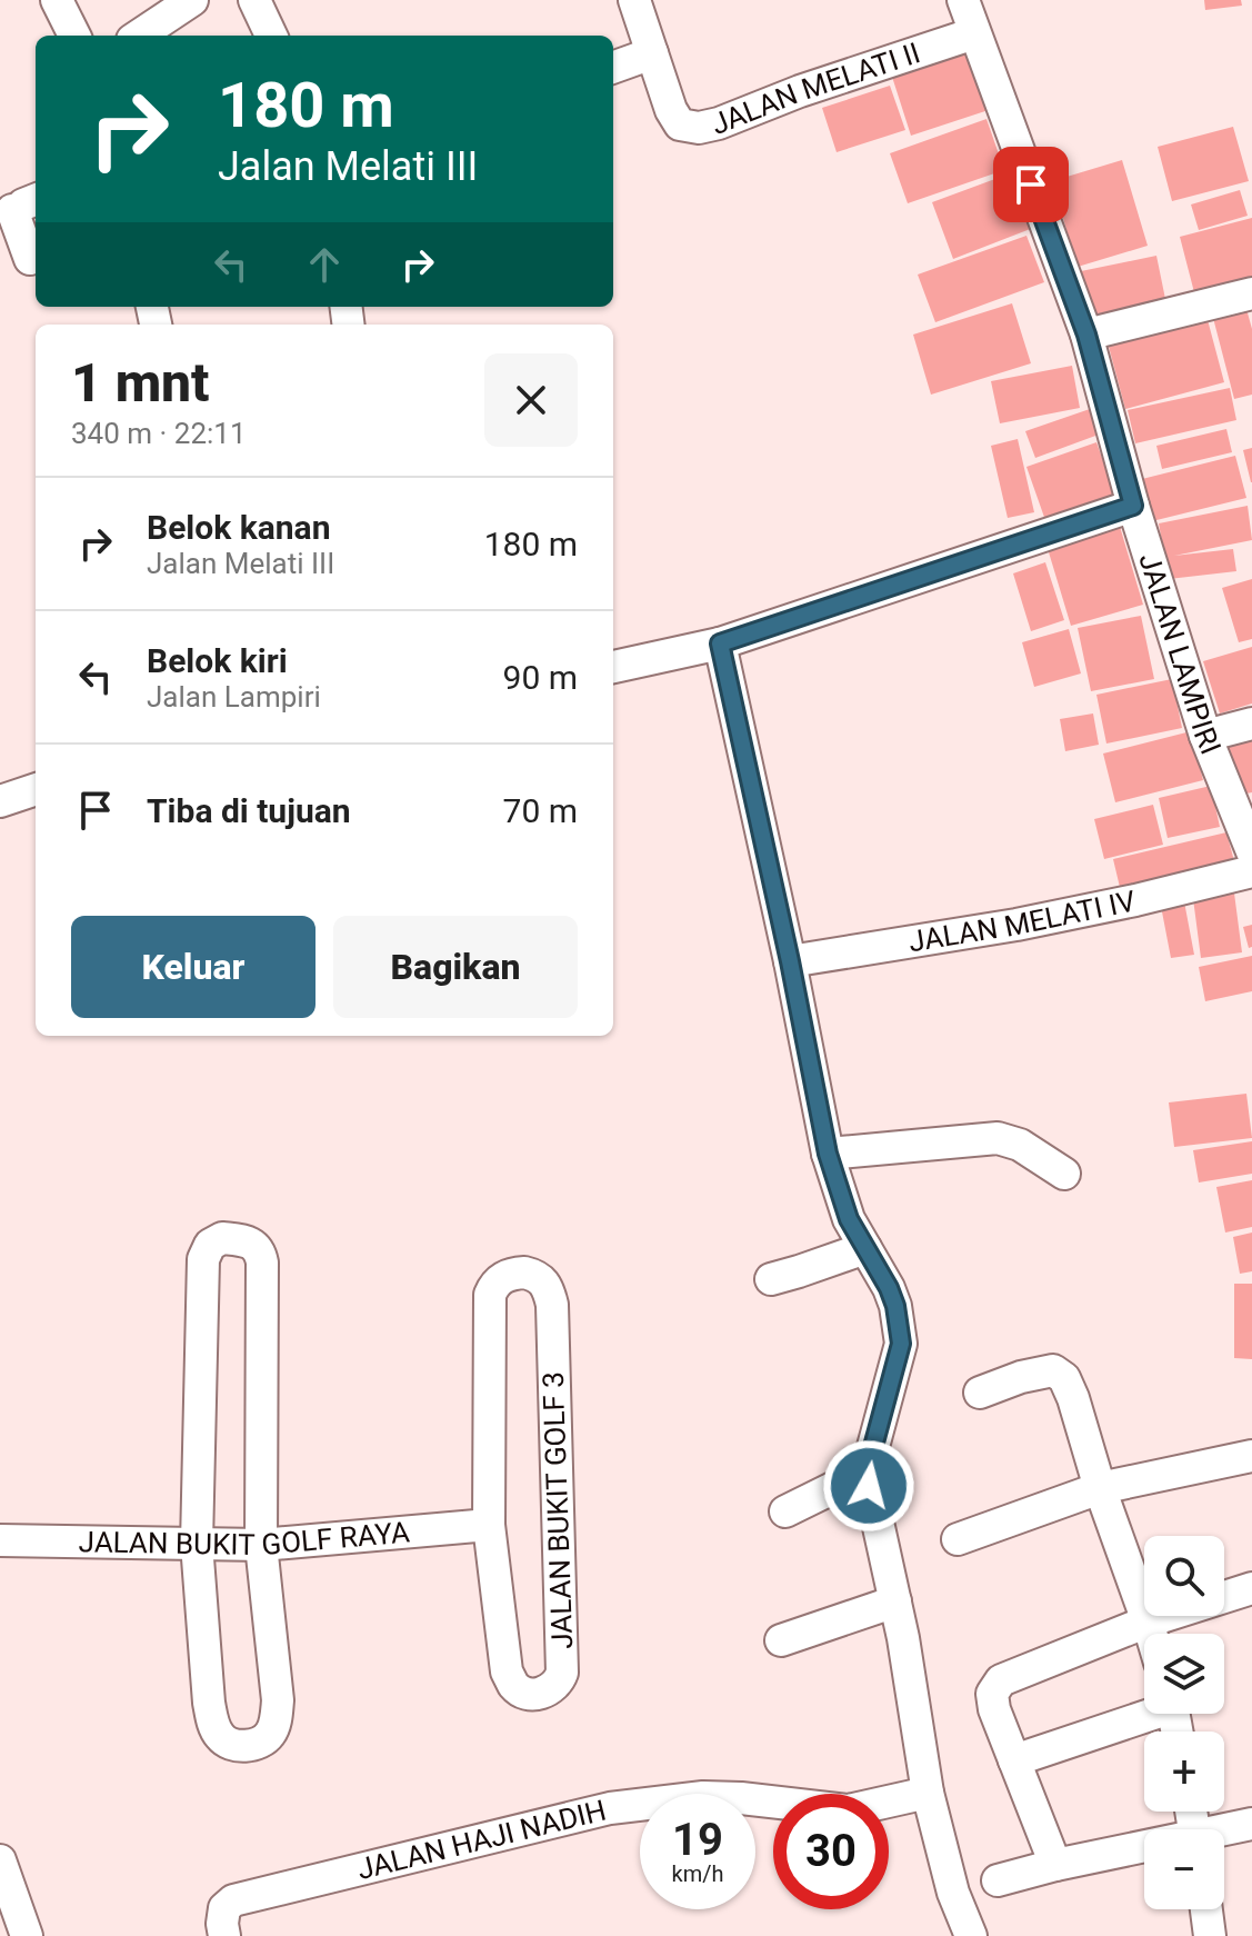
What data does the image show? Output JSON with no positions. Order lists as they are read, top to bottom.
{
  "streets": {
    "street": [
      "JALAN MELATI II",
      "JALAN LAMPIRI",
      "JALAN MELATI IV",
      "JALAN BUKIT GOLF 3",
      "JALAN BUKIT GOLF RAYA",
      "JALAN HAJI NADIH"
    ]
  },
  "crossings": [
    ["JALAN MELATI II", "JALAN LAMPIRI"],
    ["JALAN BUKIT GOLF 3", "JALAN BUKIT GOLF RAYA"]
  ],
  "page": {
    "turn": ["180 m", "Jalan Melati III"],
    "heading": ["1 mnt", "340 m · 22:11"],
    "list": [
      {
        "name": "Belok kanan",
        "note": "Jalan Melati III",
        "value": "180 m"
      },
      {
        "name": "Belok kiri",
        "note": "Jalan Lampiri",
        "value": "90 m"
      },
      {
        "name": "Tiba di tujuan",
        "value": "70 m"
      }
    ],
    "buttons": ["Keluar", "Bagikan"],
    "map_buttons": ["+", "−"],
    "speed": "19 km/h",
    "limit": "30"
  }
}
